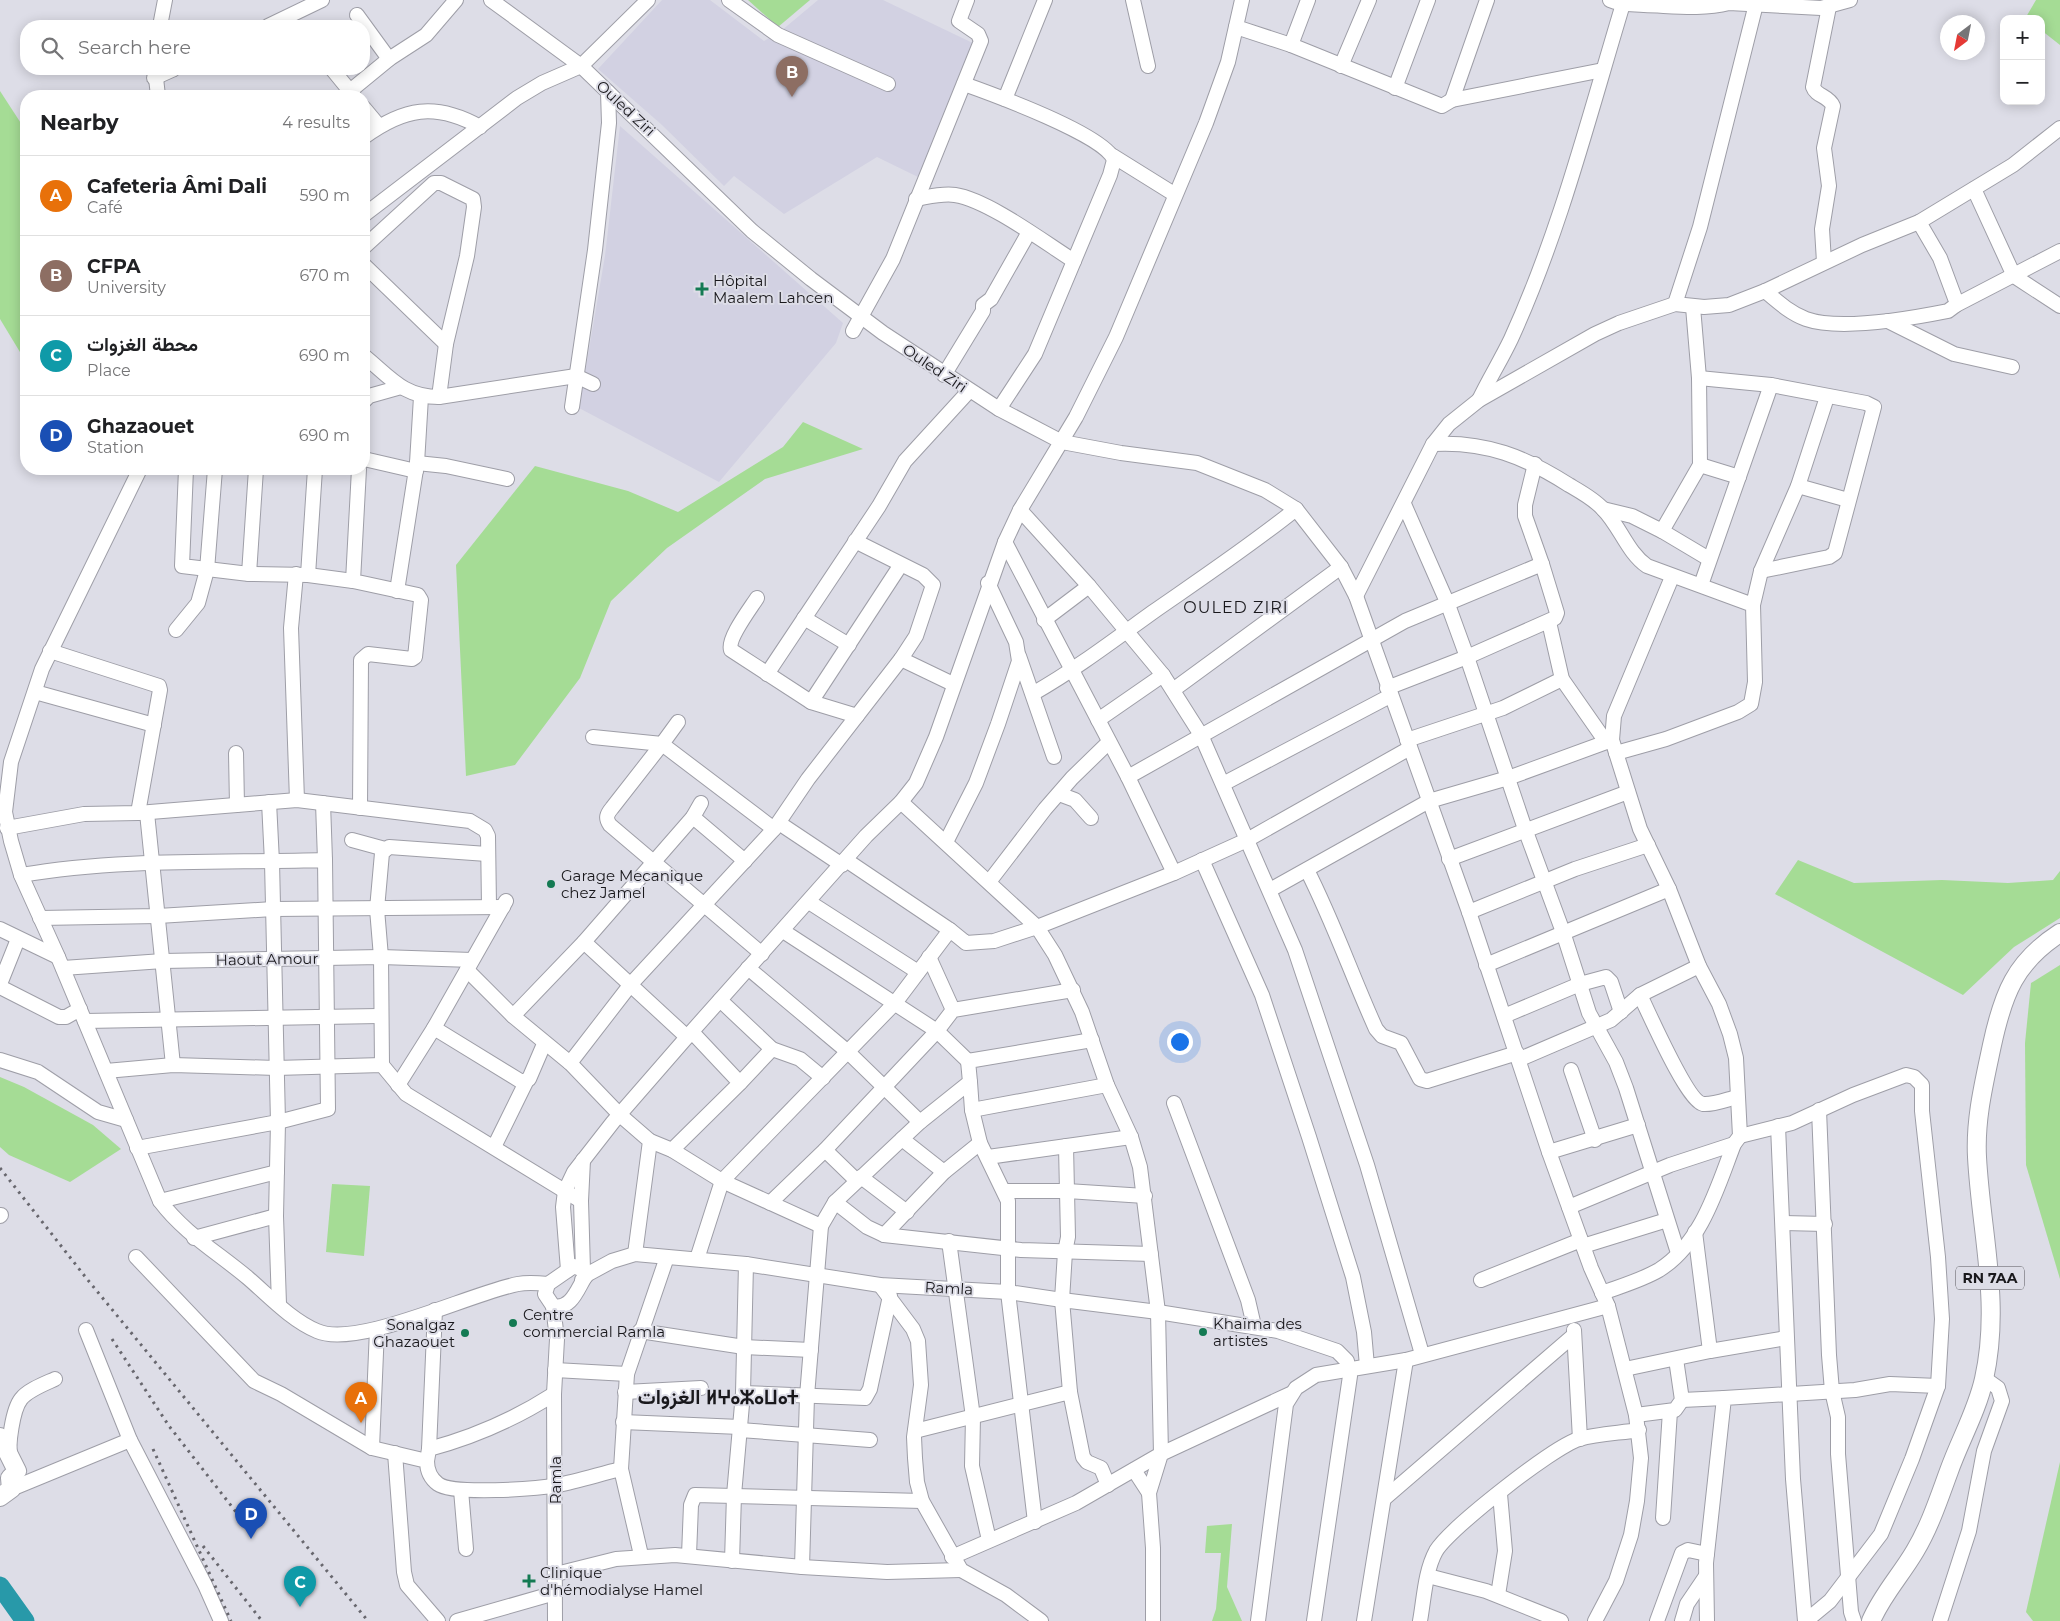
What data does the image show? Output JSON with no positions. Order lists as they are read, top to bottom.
{
  "streets": {
    "main road": ["RN 7AA"],
    "street": ["Ouled Ziri", "Haout Amour", "Ramla"]
  },
  "districts": ["OULED ZIRI", "الغزوات ⵍⵖⴰⵣⴰⵡⴰⵜ"],
  "places": {
    "health": ["Hôpital Maalem Lahcen", "Clinique d'hémodialyse Hamel"],
    "other": [
      "Garage Mecanique chez Jamel",
      "Centre commercial Ramla",
      "Khaïma des artistes",
      "Sonalgaz Ghazaouet"
    ]
  },
  "north": "bottom left",
  "page": {
    "map_buttons": ["+", "−"],
    "search": "Search here",
    "pins": [
      "B",
      "A",
      "D",
      "C"
    ],
    "heading": ["Nearby", "4 results"],
    "list": [
      {
        "mark": "A",
        "name": "Cafeteria Âmi Dali",
        "note": "Café",
        "value": "590 m"
      },
      {
        "mark": "B",
        "name": "CFPA",
        "note": "University",
        "value": "670 m"
      },
      {
        "mark": "C",
        "name": "محطة الغزوات",
        "note": "Place",
        "value": "690 m"
      },
      {
        "mark": "D",
        "name": "Ghazaouet",
        "note": "Station",
        "value": "690 m"
      }
    ]
  }
}
